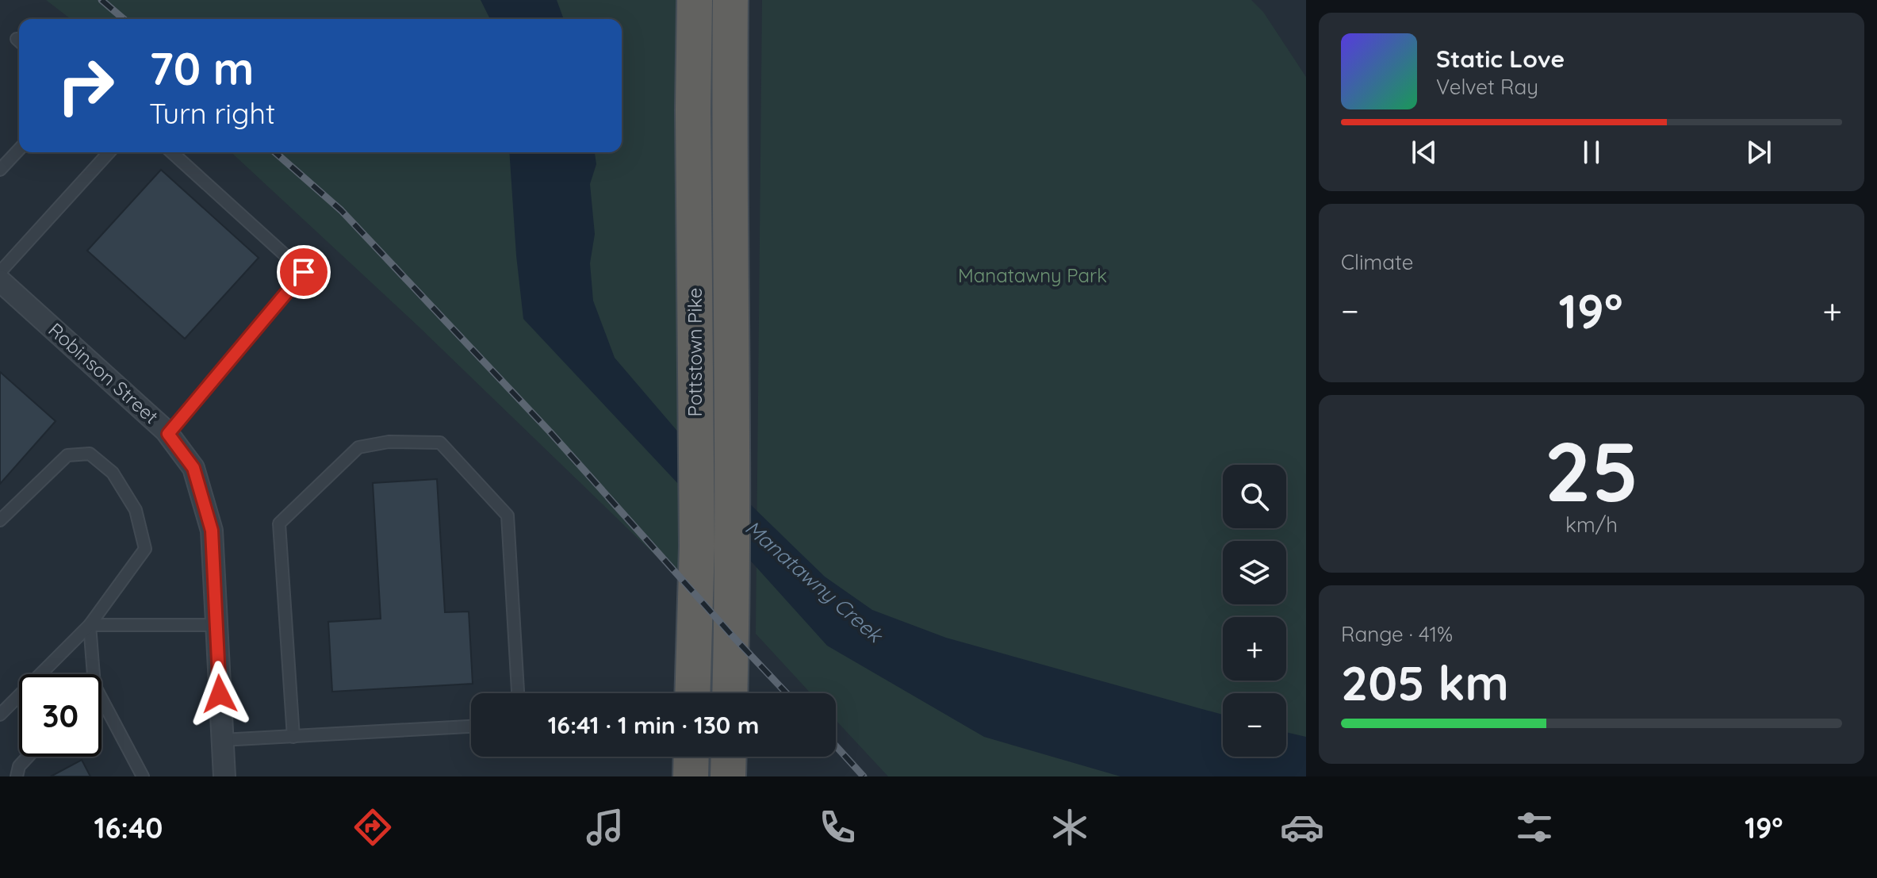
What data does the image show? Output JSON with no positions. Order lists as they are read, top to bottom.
{
  "streets": {
    "highway": ["Pottstown Pike"],
    "street": ["Robinson Street"]
  },
  "water": ["Manatawny Creek"],
  "parks": ["Manatawny Park"],
  "page": {
    "turn": ["70 m", "Turn right"],
    "song": ["Static Love", "Velvet Ray"],
    "tile": [
      "Climate",
      ["25", "km/h"],
      ["Range · 41%", "205 km"]
    ],
    "heat": ["−", "19°", "+"],
    "map_buttons": ["+", "−"],
    "limit": "30",
    "trip": "16:41 · 1 min · 130 m",
    "tabs": ["16:40", "19°"]
  }
}
